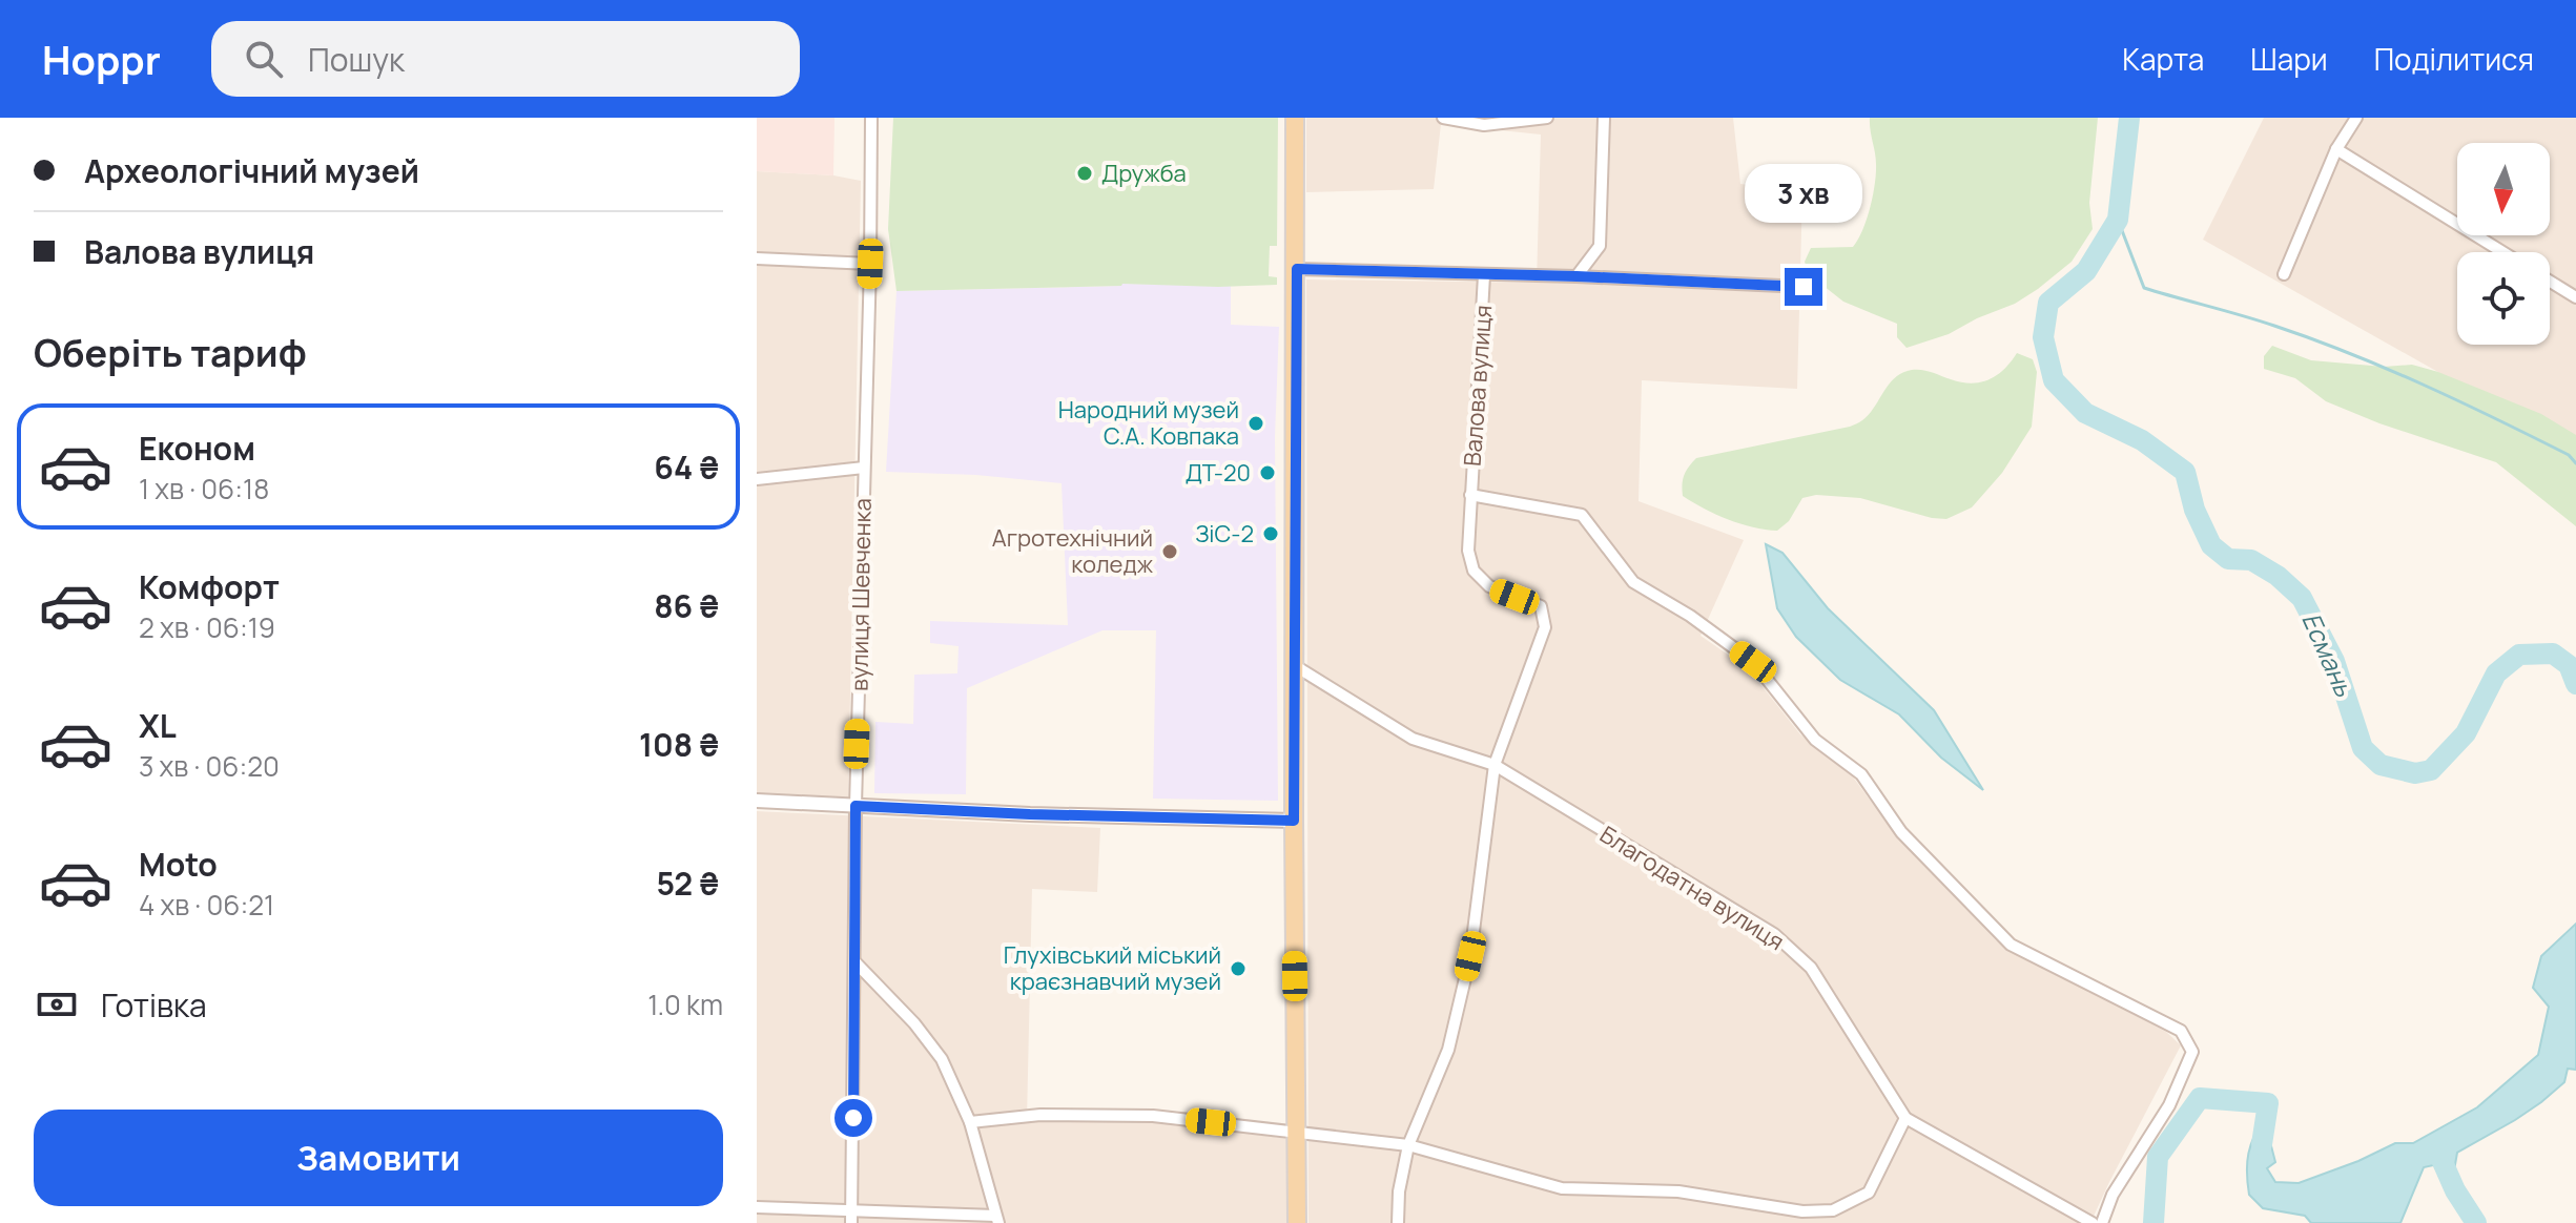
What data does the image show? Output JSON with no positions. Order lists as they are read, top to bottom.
{
  "streets": {
    "street": ["Валова вулиця", "вулиця Шевченка", "Благодатна вулиця"]
  },
  "water": ["Есмань"],
  "places": [
    "Дружба",
    "Народний музей С.А. Ковпака",
    "ДТ-20",
    "ЗіС-2",
    "Агротехнічний коледж",
    "Глухівський міський краєзнавчий музей"
  ],
  "north": "bottom",
  "page": {
    "header": "Hoppr",
    "search": "Пошук",
    "nav": ["Карта", "Шари", "Поділитися"],
    "banner": ["Археологічний музей", "Валова вулиця"],
    "bubble": "3 хв",
    "heading": "Оберіть тариф",
    "list": [
      {
        "name": "Економ",
        "note": "1 хв · 06:18",
        "value": "64 ₴"
      },
      {
        "name": "Комфорт",
        "note": "2 хв · 06:19",
        "value": "86 ₴"
      },
      {
        "name": "XL",
        "note": "3 хв · 06:20",
        "value": "108 ₴"
      },
      {
        "name": "Moto",
        "note": "4 хв · 06:21",
        "value": "52 ₴"
      }
    ],
    "pay": ["Готівка", "1.0 km"],
    "buttons": "Замовити"
  }
}
